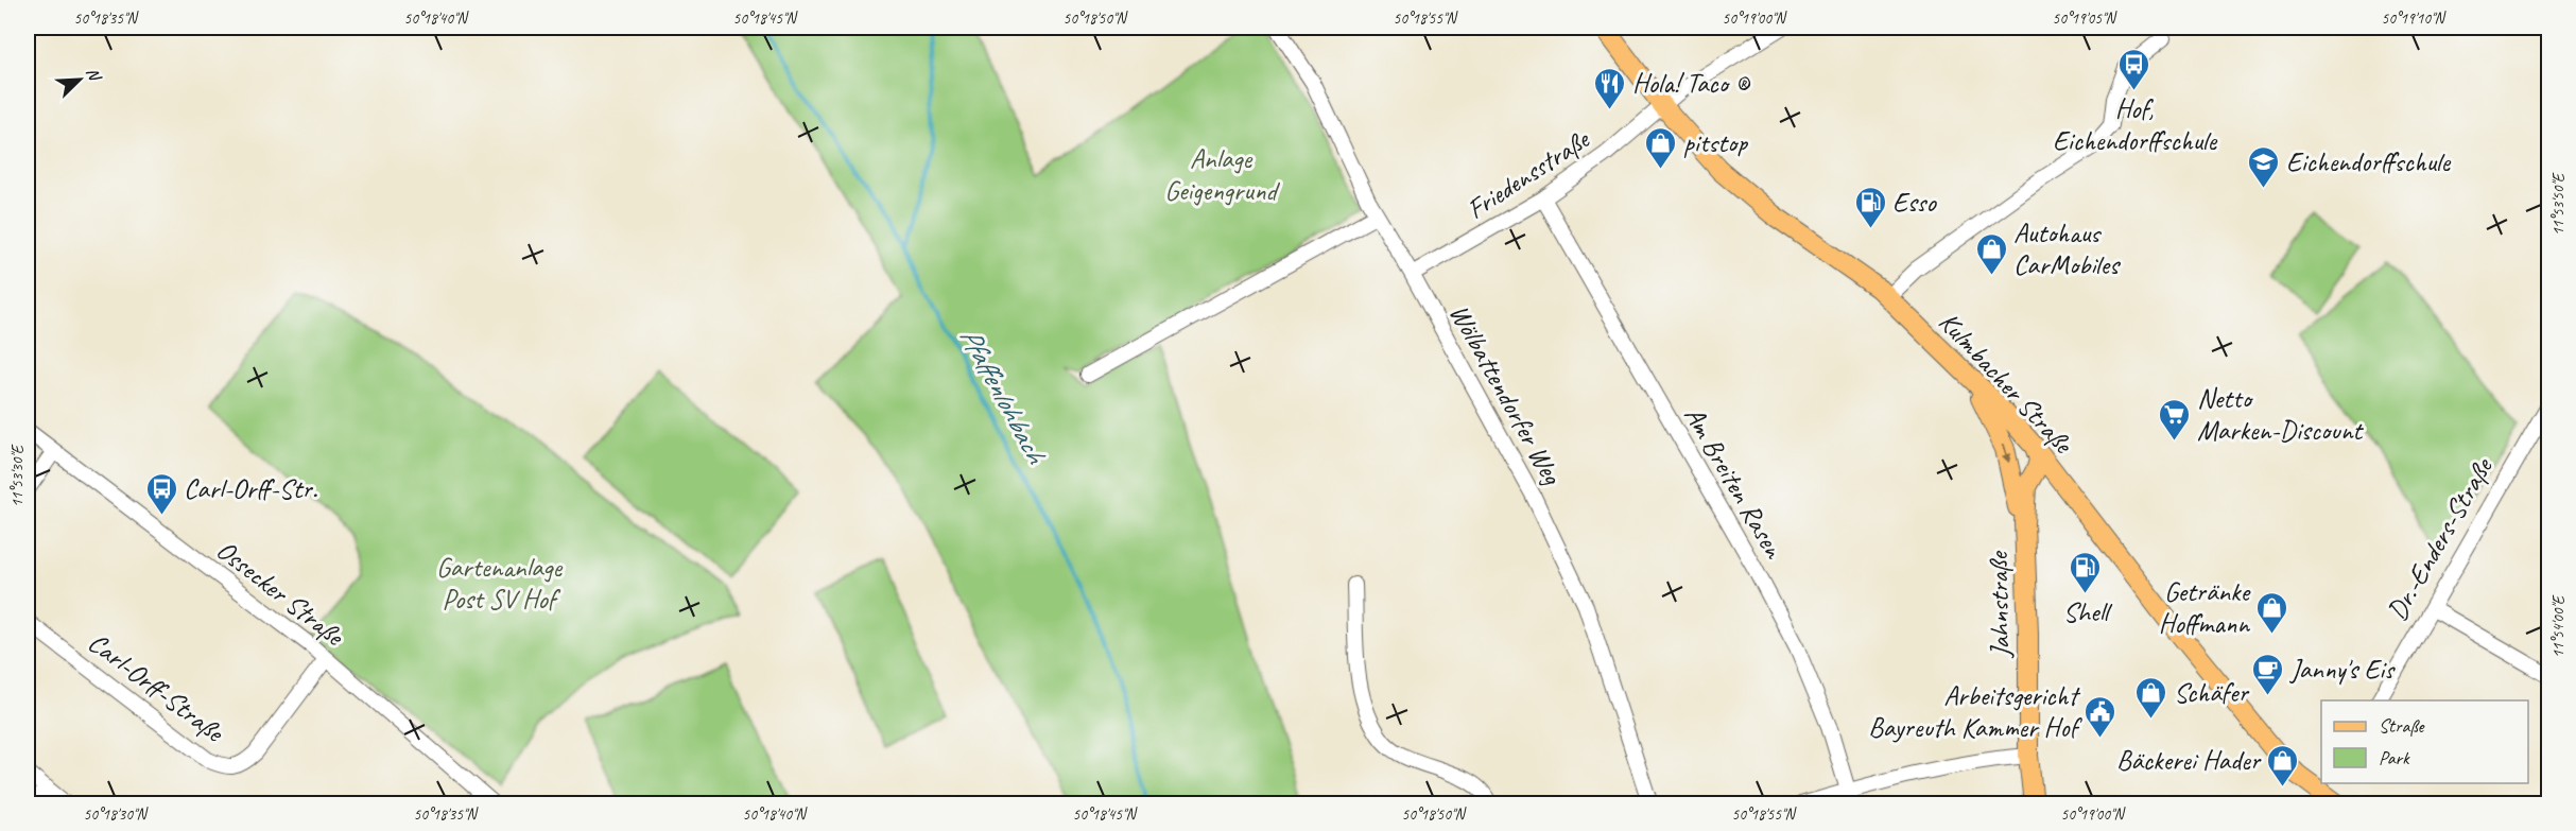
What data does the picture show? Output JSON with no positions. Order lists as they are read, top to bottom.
{
  "streets": {
    "main road": ["Kulmbacher Straße", "Jahnstraße"],
    "street": [
      "Friedensstraße",
      "Wölbattendorfer Weg",
      "Am Breiten Rasen",
      "Dr.-Enders-Straße",
      "Ossecker Straße",
      "Carl-Orff-Straße"
    ]
  },
  "crossings": [
    ["Friedensstraße", "Kulmbacher Straße"],
    ["Friedensstraße", "Wölbattendorfer Weg"],
    ["Friedensstraße", "Am Breiten Rasen"],
    ["Kulmbacher Straße", "Jahnstraße"],
    ["Ossecker Straße", "Carl-Orff-Straße"]
  ],
  "water": ["Pfaffenlohbach"],
  "parks": ["Anlage Geigengrund", "Gartenanlage Post SV Hof"],
  "places": {
    "bus stop": ["Hof, Eichendorffschule", "Carl-Orff-Str."],
    "restaurant": ["Hola! Taco ®"],
    "shop": [
      "pitstop",
      "Autohaus CarMobiles",
      "Getränke Hoffmann",
      "Schäfer",
      "Bäckerei Hader"
    ],
    "school or university": ["Eichendorffschule"],
    "fuel station": ["Esso", "Shell"],
    "supermarket": ["Netto Marken-Discount"],
    "cafe": ["Janny's Eis"],
    "public building": ["Arbeitsgericht Bayreuth Kammer Hof"]
  },
  "legend": ["Straße", "Park"],
  "north": "top right",
  "coordinates": [
    "50°18'35\"N",
    "50°18'40\"N",
    "50°18'45\"N",
    "50°18'50\"N",
    "50°18'55\"N",
    "50°19'00\"N",
    "50°19'05\"N",
    "50°19'10\"N",
    "11°53'50\"E",
    "11°53'30\"E",
    "11°54'00\"E",
    "50°18'30\"N"
  ]
}
